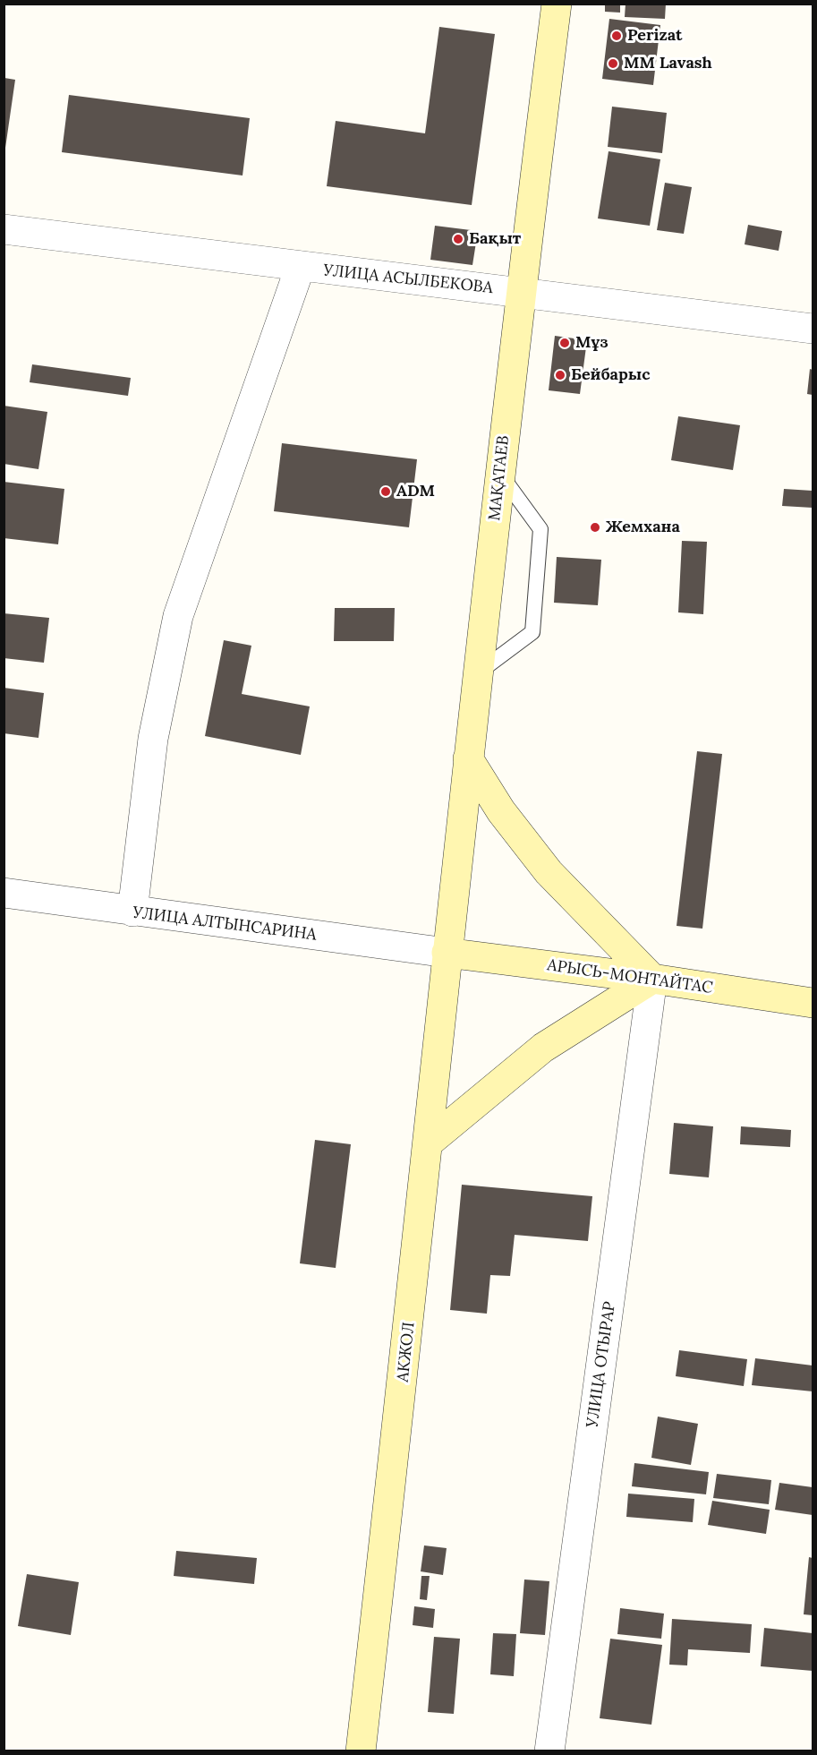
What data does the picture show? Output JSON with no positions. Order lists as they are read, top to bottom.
{
  "streets": {
    "main road": ["МАҚАТАЕВ", "АРЫСЬ-МОНТАЙТАС", "АКЖОЛ"],
    "street": ["УЛИЦА АСЫЛБЕКОВА", "УЛИЦА АЛТЫНСАРИНА", "УЛИЦА ОТЫРАР"]
  },
  "crossings": [
    ["УЛИЦА АСЫЛБЕКОВА", "МАҚАТАЕВ"],
    ["МАҚАТАЕВ", "УЛИЦА АЛТЫНСАРИНА"],
    ["МАҚАТАЕВ", "АРЫСЬ-МОНТАЙТАС"],
    ["МАҚАТАЕВ", "АКЖОЛ"],
    ["УЛИЦА АЛТЫНСАРИНА", "АРЫСЬ-МОНТАЙТАС"],
    ["УЛИЦА АЛТЫНСАРИНА", "АКЖОЛ"],
    ["АРЫСЬ-МОНТАЙТАС", "АКЖОЛ"],
    ["АРЫСЬ-МОНТАЙТАС", "УЛИЦА ОТЫРАР"]
  ],
  "places": [
    "Perizat",
    "MM Lavash",
    "Бақыт",
    "Мұз",
    "Бейбарыс",
    "ADM",
    "Жемхана"
  ]
}
